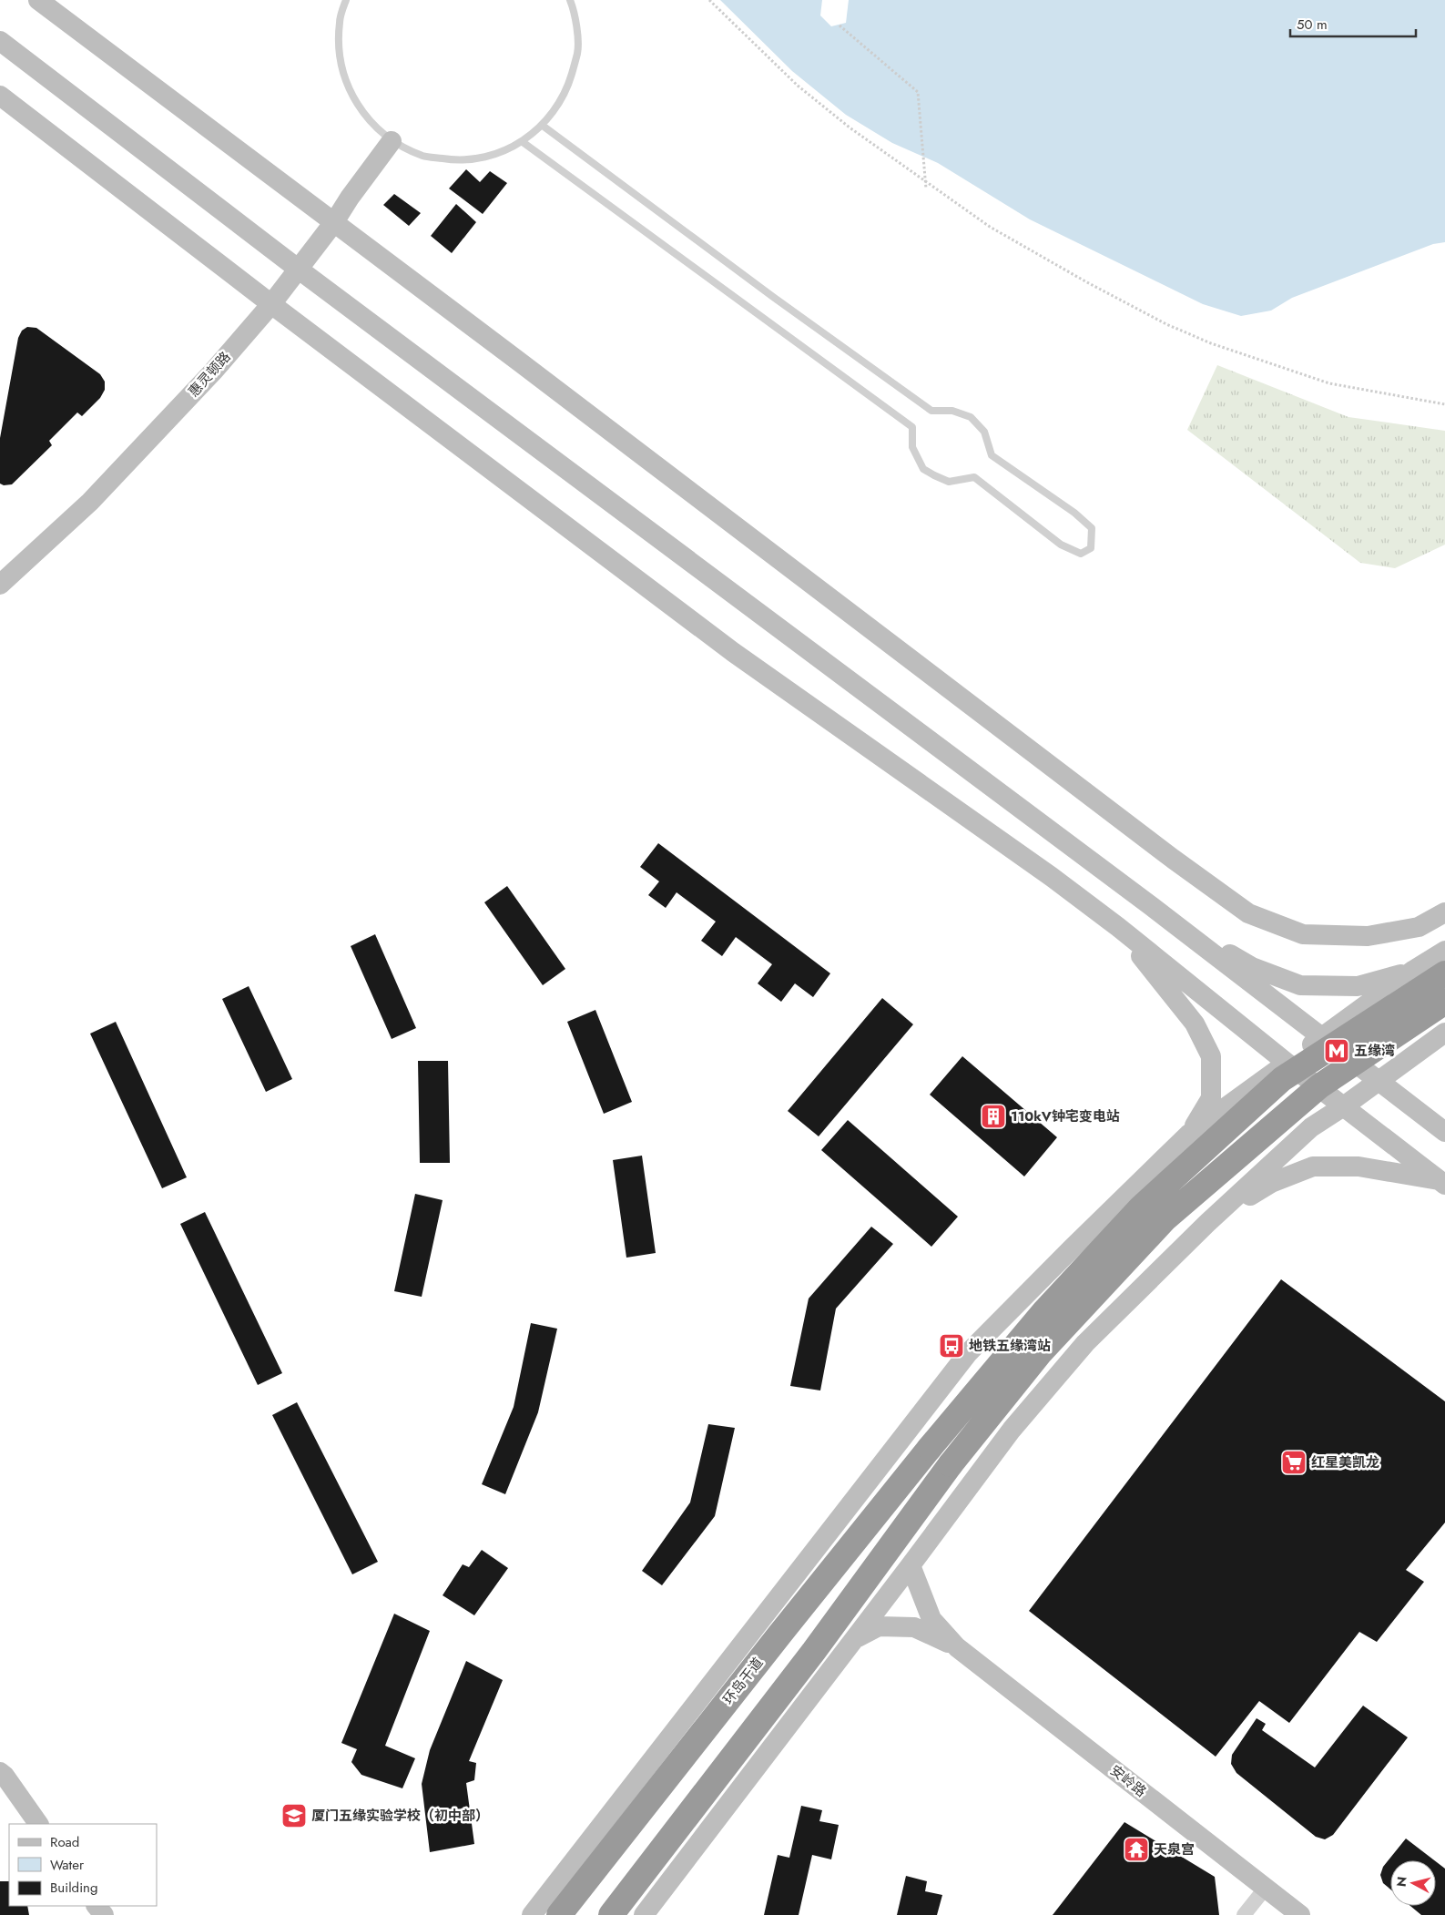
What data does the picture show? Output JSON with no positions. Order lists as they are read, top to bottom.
{
  "streets": {
    "highway": ["环岛干道"],
    "main road": ["惠灵顿路", "安岭路"]
  },
  "places": {
    "metro station": ["五缘湾"],
    "building": ["110kV钟宅变电站"],
    "bus stop": ["地铁五缘湾站"],
    "supermarket": ["红星美凯龙"],
    "school or university": ["厦门五缘实验学校（初中部）"],
    "temple": ["天泉宫"]
  },
  "legend": ["Road", "Water", "Building"],
  "scale_bar": "50 m",
  "north": "left"
}
